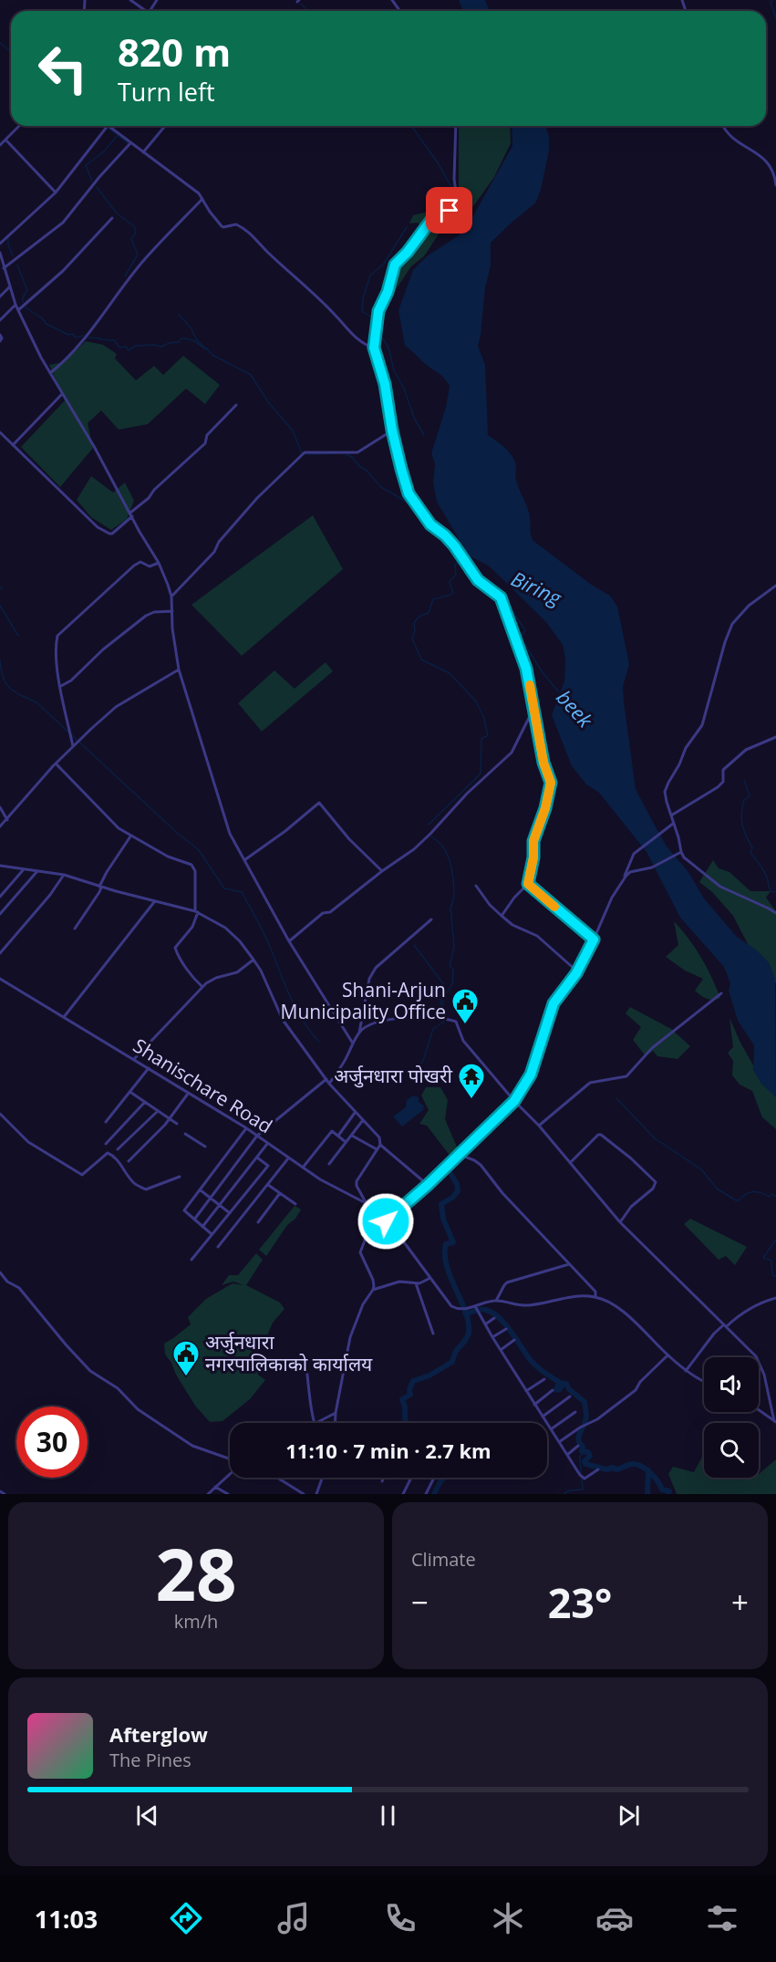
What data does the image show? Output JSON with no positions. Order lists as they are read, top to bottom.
{
  "streets": {
    "street": ["Shanischare Road"]
  },
  "water": ["Biring", "beek"],
  "places": {
    "public building": ["Shani-Arjun Municipality Office", "अर्जुनधारा नगरपालिकाको कार्यालय"],
    "temple": ["अर्जुनधारा पोखरी"]
  },
  "page": {
    "turn": ["820 m", "Turn left"],
    "limit": "30",
    "trip": "11:10 · 7 min · 2.7 km",
    "tile": [
      ["28", "km/h"],
      "Climate"
    ],
    "heat": ["−", "23°", "+"],
    "song": ["Afterglow", "The Pines"],
    "tabs": "11:03"
  }
}
